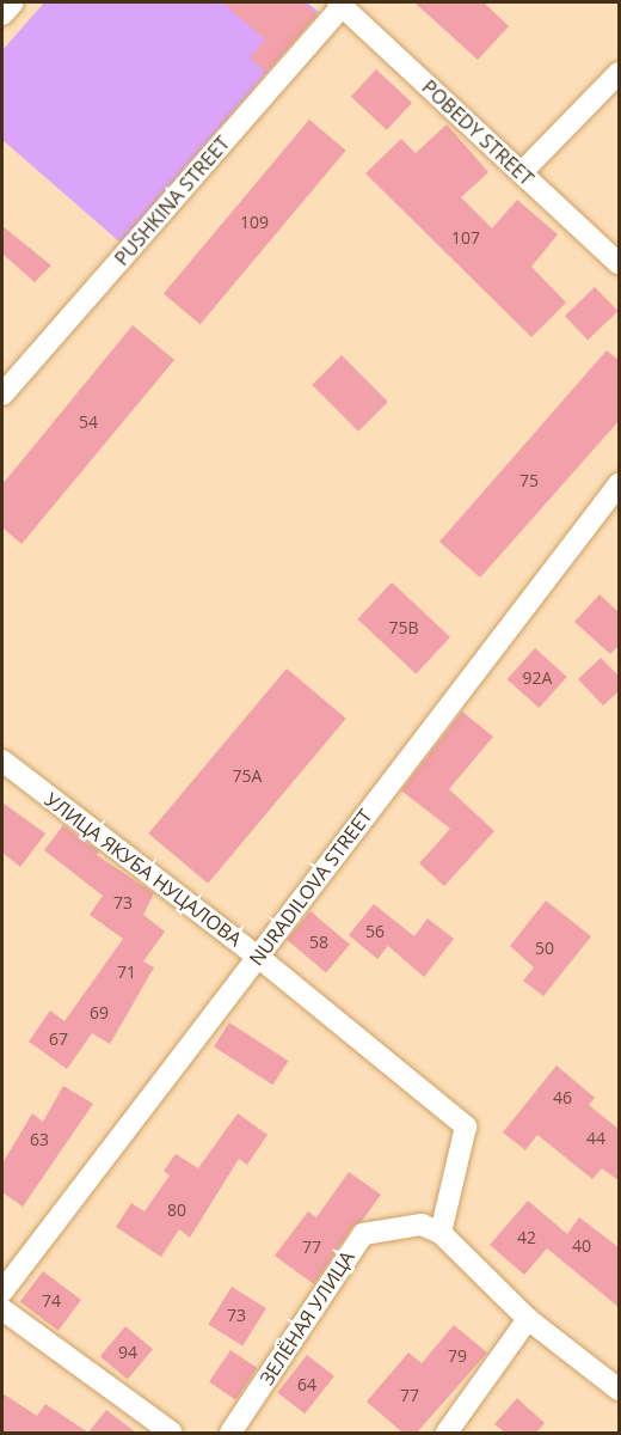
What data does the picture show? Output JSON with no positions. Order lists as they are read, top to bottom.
{
  "streets": {
    "street": [
      "POBEDY STREET",
      "PUSHKINA STREET",
      "УЛИЦА ЯКУБА НУЦАЛОВА",
      "NURADILOVA STREET",
      "ЗЕЛЁНАЯ УЛИЦА"
    ]
  },
  "crossings": [
    ["POBEDY STREET", "PUSHKINA STREET"],
    ["УЛИЦА ЯКУБА НУЦАЛОВА", "NURADILOVA STREET"],
    ["УЛИЦА ЯКУБА НУЦАЛОВА", "ЗЕЛЁНАЯ УЛИЦА"]
  ],
  "house_numbers": [
    "109",
    "107",
    "54",
    "75",
    "75В",
    "92А",
    "75А",
    "73",
    "56",
    "58",
    "50",
    "71",
    "69",
    "67",
    "46",
    "44",
    "63",
    "80",
    "42",
    "40",
    "77",
    "74",
    "73",
    "94",
    "79",
    "64",
    "77"
  ]
}
